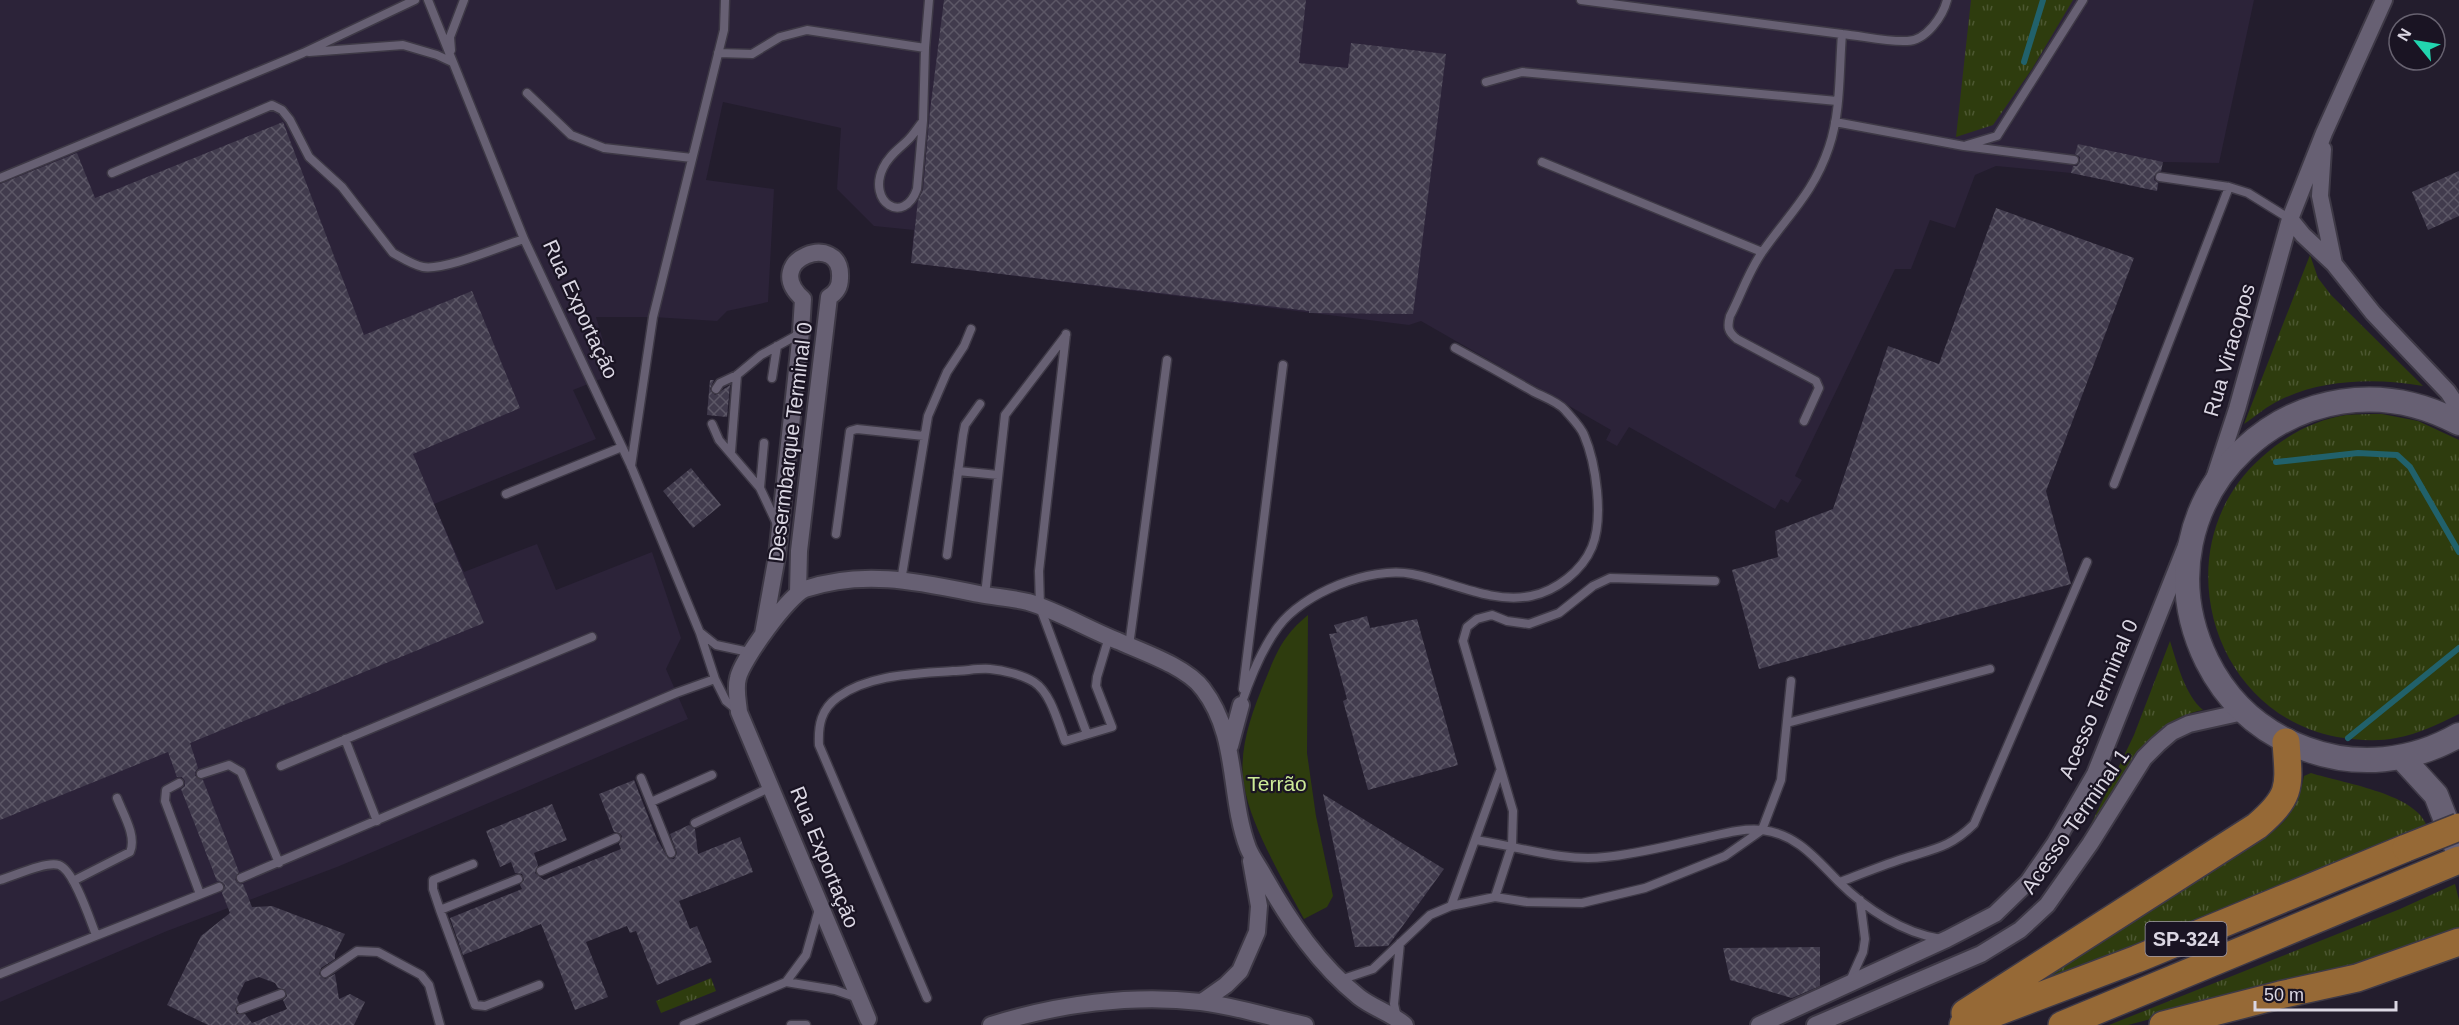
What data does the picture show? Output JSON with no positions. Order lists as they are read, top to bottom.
{
  "streets": {
    "main road": ["SP-324"],
    "street": [
      "Rua Exportação",
      "Rua Viracopos",
      "Desermbarque Terminal 0",
      "Acesso Terminal 0",
      "Acesso Terminal 1"
    ]
  },
  "crossings": [
    ["Rua Viracopos", "Acesso Terminal 0"]
  ],
  "parks": ["Terrão"],
  "scale_bar": "50 m",
  "north": "top left"
}
